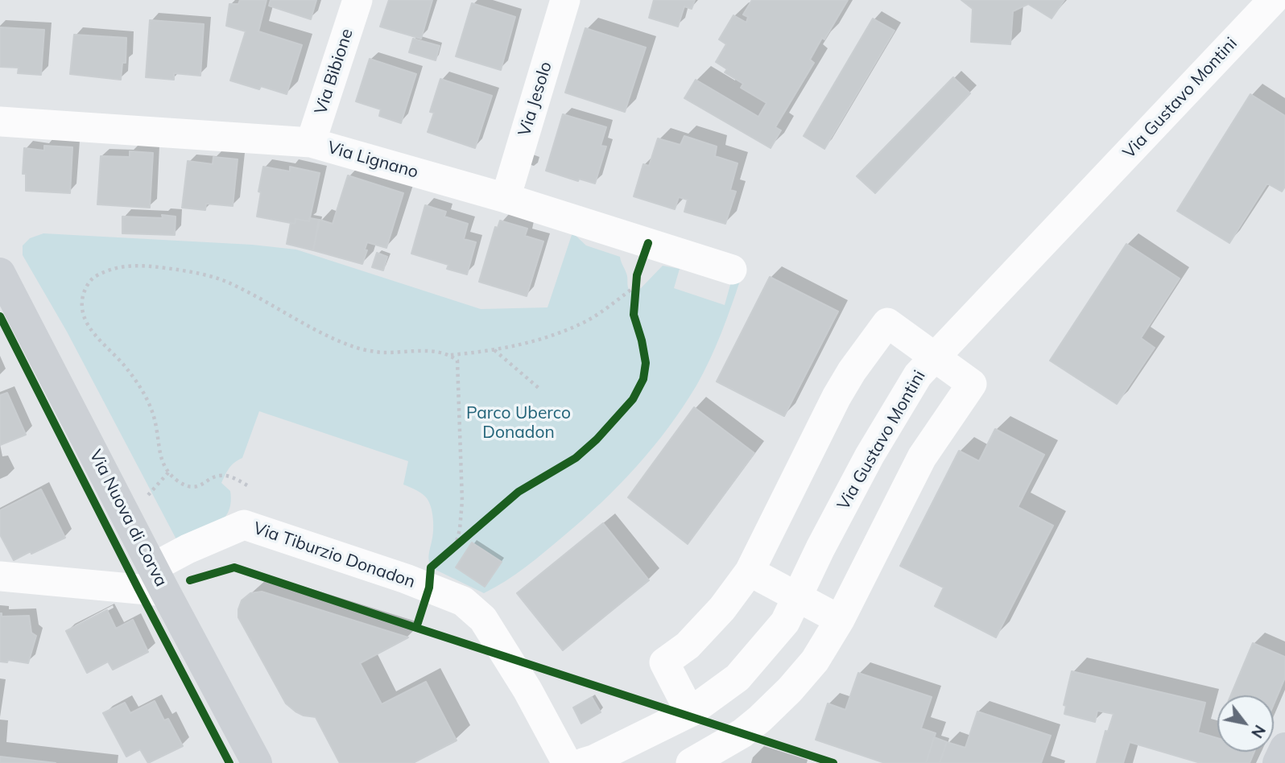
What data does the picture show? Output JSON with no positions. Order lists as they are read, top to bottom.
{
  "streets": {
    "main road": ["Via Nuova di Corva"],
    "street": [
      "Via Bibione",
      "Via Gustavo Montini",
      "Via Jesolo",
      "Via Lignano",
      "Via Tiburzio Donadon"
    ]
  },
  "crossings": [
    ["Via Bibione", "Via Lignano"],
    ["Via Jesolo", "Via Lignano"],
    ["Via Nuova di Corva", "Via Tiburzio Donadon"]
  ],
  "parks": ["Parco Uberco Donadon"],
  "north": "bottom right"
}
